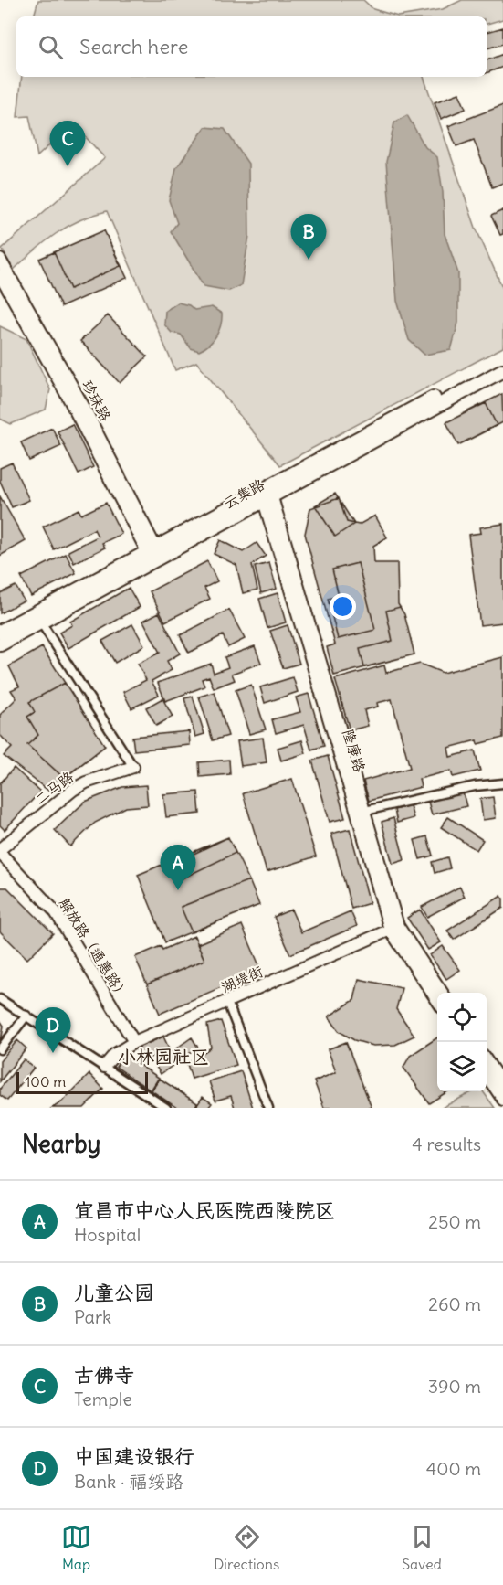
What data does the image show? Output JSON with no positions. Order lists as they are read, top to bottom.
{
  "streets": {
    "main road": [
      "珍珠路",
      "云集路",
      "隆康路",
      "二马路",
      "解放路（通惠路）",
      "湖堤街"
    ]
  },
  "crossings": [
    ["珍珠路", "云集路"],
    ["云集路", "隆康路"],
    ["隆康路", "湖堤街"],
    ["二马路", "解放路（通惠路）"],
    ["解放路（通惠路）", "湖堤街"]
  ],
  "districts": ["小林园社区"],
  "scale_bar": "100 m",
  "page": {
    "search": "Search here",
    "pins": [
      "C",
      "B",
      "A",
      "D"
    ],
    "scale": "100 m",
    "heading": ["Nearby", "4 results"],
    "list": [
      {
        "mark": "A",
        "name": "宜昌市中心人民医院西陵院区",
        "note": "Hospital",
        "value": "250 m"
      },
      {
        "mark": "B",
        "name": "儿童公园",
        "note": "Park",
        "value": "260 m"
      },
      {
        "mark": "C",
        "name": "古佛寺",
        "note": "Temple",
        "value": "390 m"
      },
      {
        "mark": "D",
        "name": "中国建设银行",
        "note": "Bank · 福绥路",
        "value": "400 m"
      }
    ],
    "nav": ["Map", "Directions", "Saved"]
  }
}
